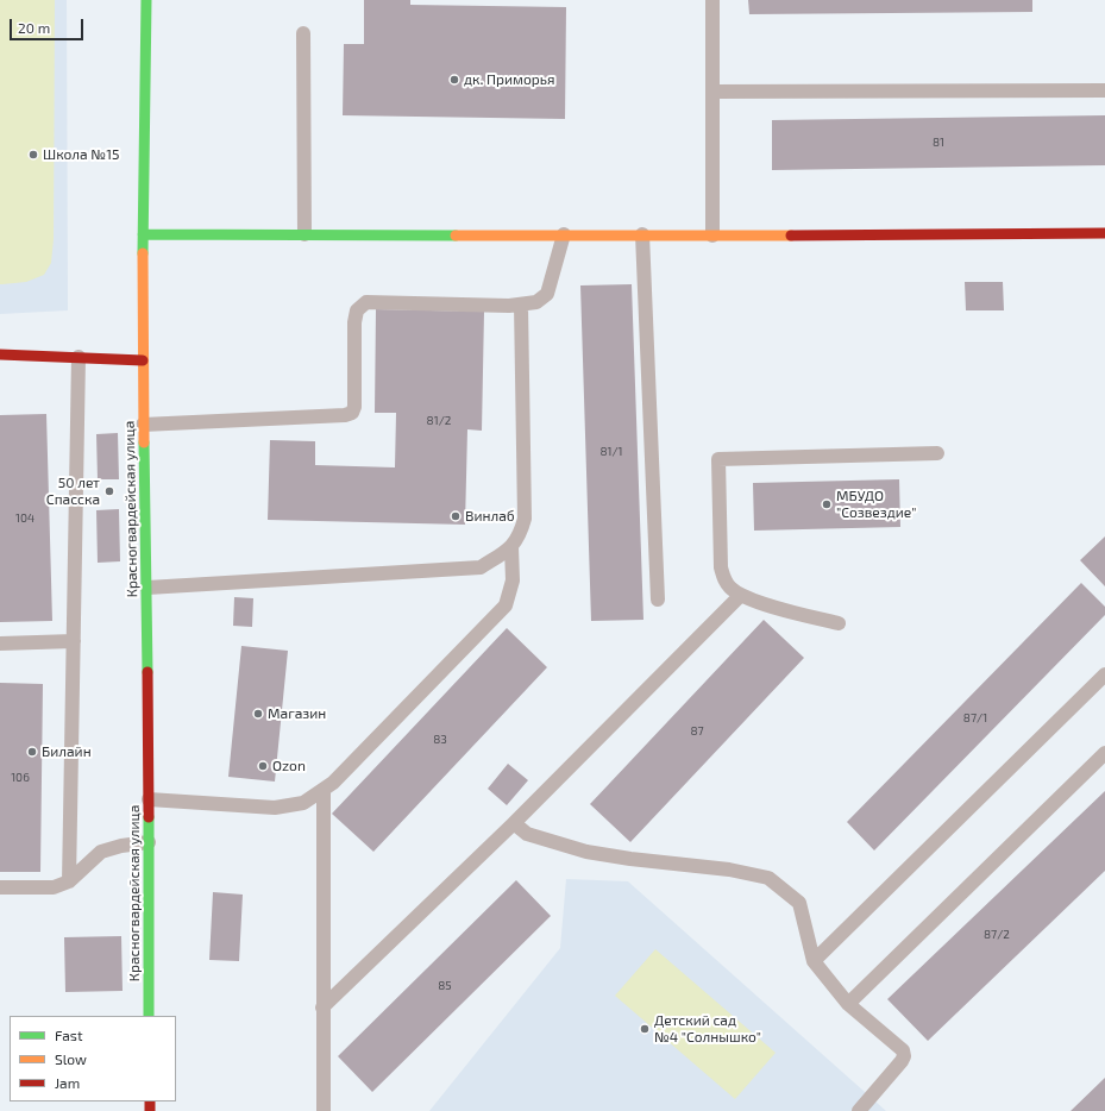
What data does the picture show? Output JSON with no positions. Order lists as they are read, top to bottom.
{
  "streets": {
    "street": ["Красногвардейская улица"]
  },
  "places": [
    "дк. Приморья",
    "Школа №15",
    "50 лет Спасска",
    "МБУДО \"Созвездие\"",
    "Винлаб",
    "Магазин",
    "Билайн",
    "Ozon",
    "Детский сад №4 \"Солнышко\""
  ],
  "house_numbers": [
    "81",
    "81/2",
    "81/1",
    "104",
    "87/1",
    "87",
    "83",
    "106",
    "87/2",
    "85"
  ],
  "legend": ["Fast", "Slow", "Jam"],
  "scale_bar": "20 m"
}
